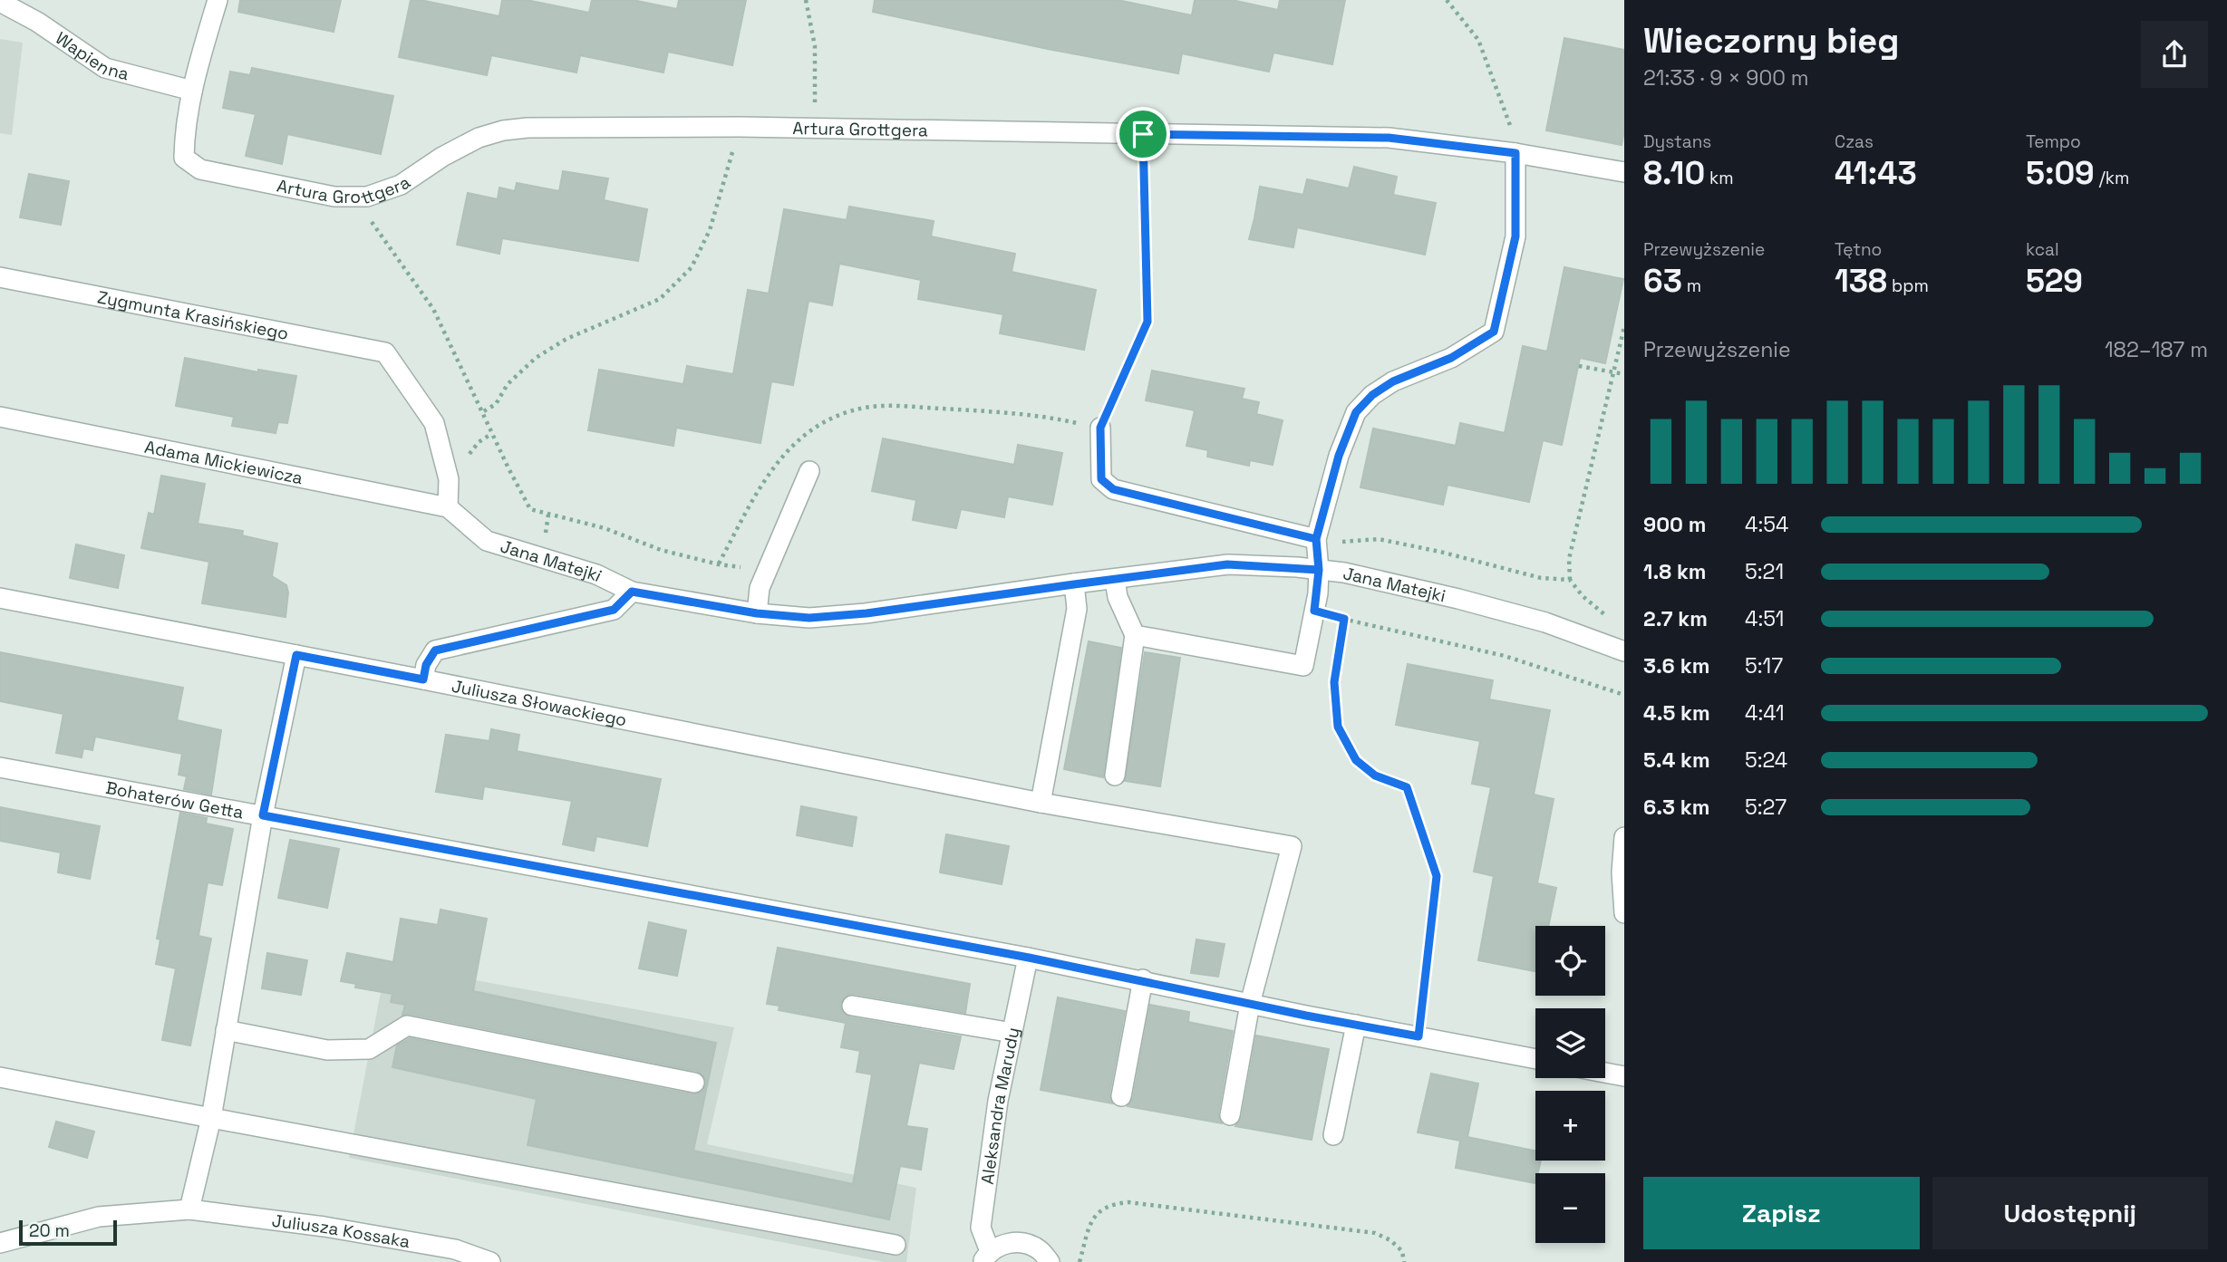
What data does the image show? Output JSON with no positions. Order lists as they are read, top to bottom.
{
  "streets": {
    "street": [
      "Wapienna",
      "Artura Grottgera",
      "Zygmunta Krasińskiego",
      "Adama Mickiewicza",
      "Jana Matejki",
      "Juliusza Słowackiego",
      "Bohaterów Getta",
      "Aleksandra Marudy",
      "Juliusza Kossaka"
    ]
  },
  "crossings": [
    ["Wapienna", "Artura Grottgera"],
    ["Zygmunta Krasińskiego", "Adama Mickiewicza"],
    ["Zygmunta Krasińskiego", "Jana Matejki"],
    ["Adama Mickiewicza", "Jana Matejki"],
    ["Juliusza Słowackiego", "Bohaterów Getta"],
    ["Bohaterów Getta", "Aleksandra Marudy"]
  ],
  "scale_bar": "20 m",
  "page": {
    "heading": ["Wieczorny bieg", "21:33 · 9 × 900 m"],
    "stats": [
      ["Dystans", "8.10 km"],
      ["Czas", "41:43"],
      ["Tempo", "5:09 /km"],
      ["Przewyższenie", "63 m"],
      ["Tętno", "138 bpm"],
      ["kcal", "529"]
    ],
    "chart": ["Przewyższenie", "182–187 m"],
    "list": [
      {
        "name": "900 m",
        "note": "4:54"
      },
      {
        "name": "1.8 km",
        "note": "5:21"
      },
      {
        "name": "2.7 km",
        "note": "4:51"
      },
      {
        "name": "3.6 km",
        "note": "5:17"
      },
      {
        "name": "4.5 km",
        "note": "4:41"
      },
      {
        "name": "5.4 km",
        "note": "5:24"
      },
      {
        "name": "6.3 km",
        "note": "5:27"
      }
    ],
    "map_buttons": ["+", "−"],
    "buttons": ["Zapisz", "Udostępnij"],
    "scale": "20 m"
  }
}
